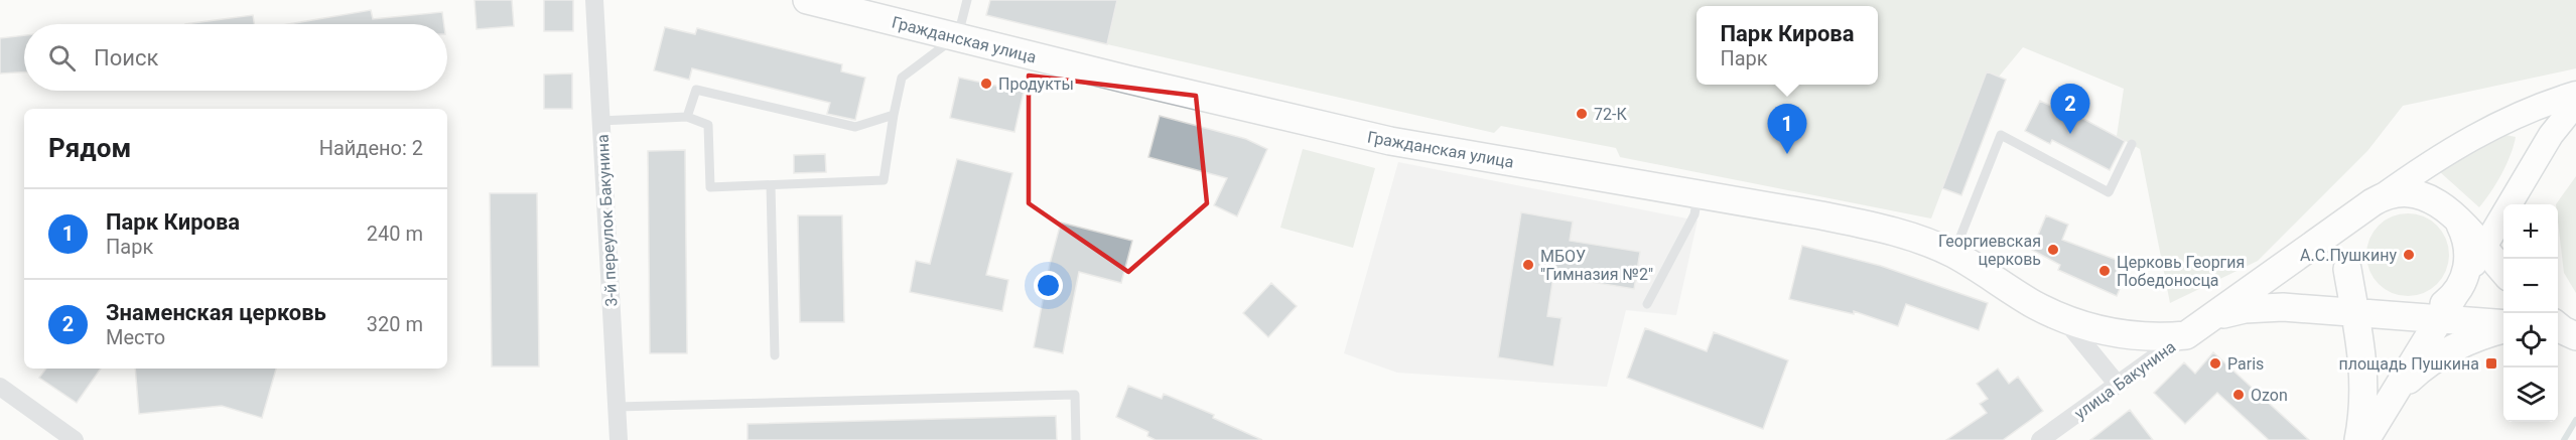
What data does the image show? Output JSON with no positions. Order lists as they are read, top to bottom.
{
  "streets": {
    "main road": ["Гражданская улица", "улица Бакунина"],
    "street": ["3-й переулок Бакунина"]
  },
  "crossings": [
    ["Гражданская улица", "улица Бакунина"]
  ],
  "places": {
    "other": [
      "Продукты",
      "72-К",
      "Георгиевская церковь",
      "А.С.Пушкину",
      "МБОУ \"Гимназия №2\"",
      "Церковь Георгия Победоносца",
      "Paris",
      "Ozon"
    ],
    "transit": ["площадь Пушкина"]
  },
  "page": {
    "popup": ["Парк Кирова", "Парк"],
    "search": "Поиск",
    "pins": ["2", "1"],
    "heading": ["Рядом", "Найдено: 2"],
    "list": [
      {
        "mark": "1",
        "name": "Парк Кирова",
        "note": "Парк",
        "value": "240 m"
      },
      {
        "mark": "2",
        "name": "Знаменская церковь",
        "note": "Место",
        "value": "320 m"
      }
    ],
    "map_buttons": ["+", "−"]
  }
}
